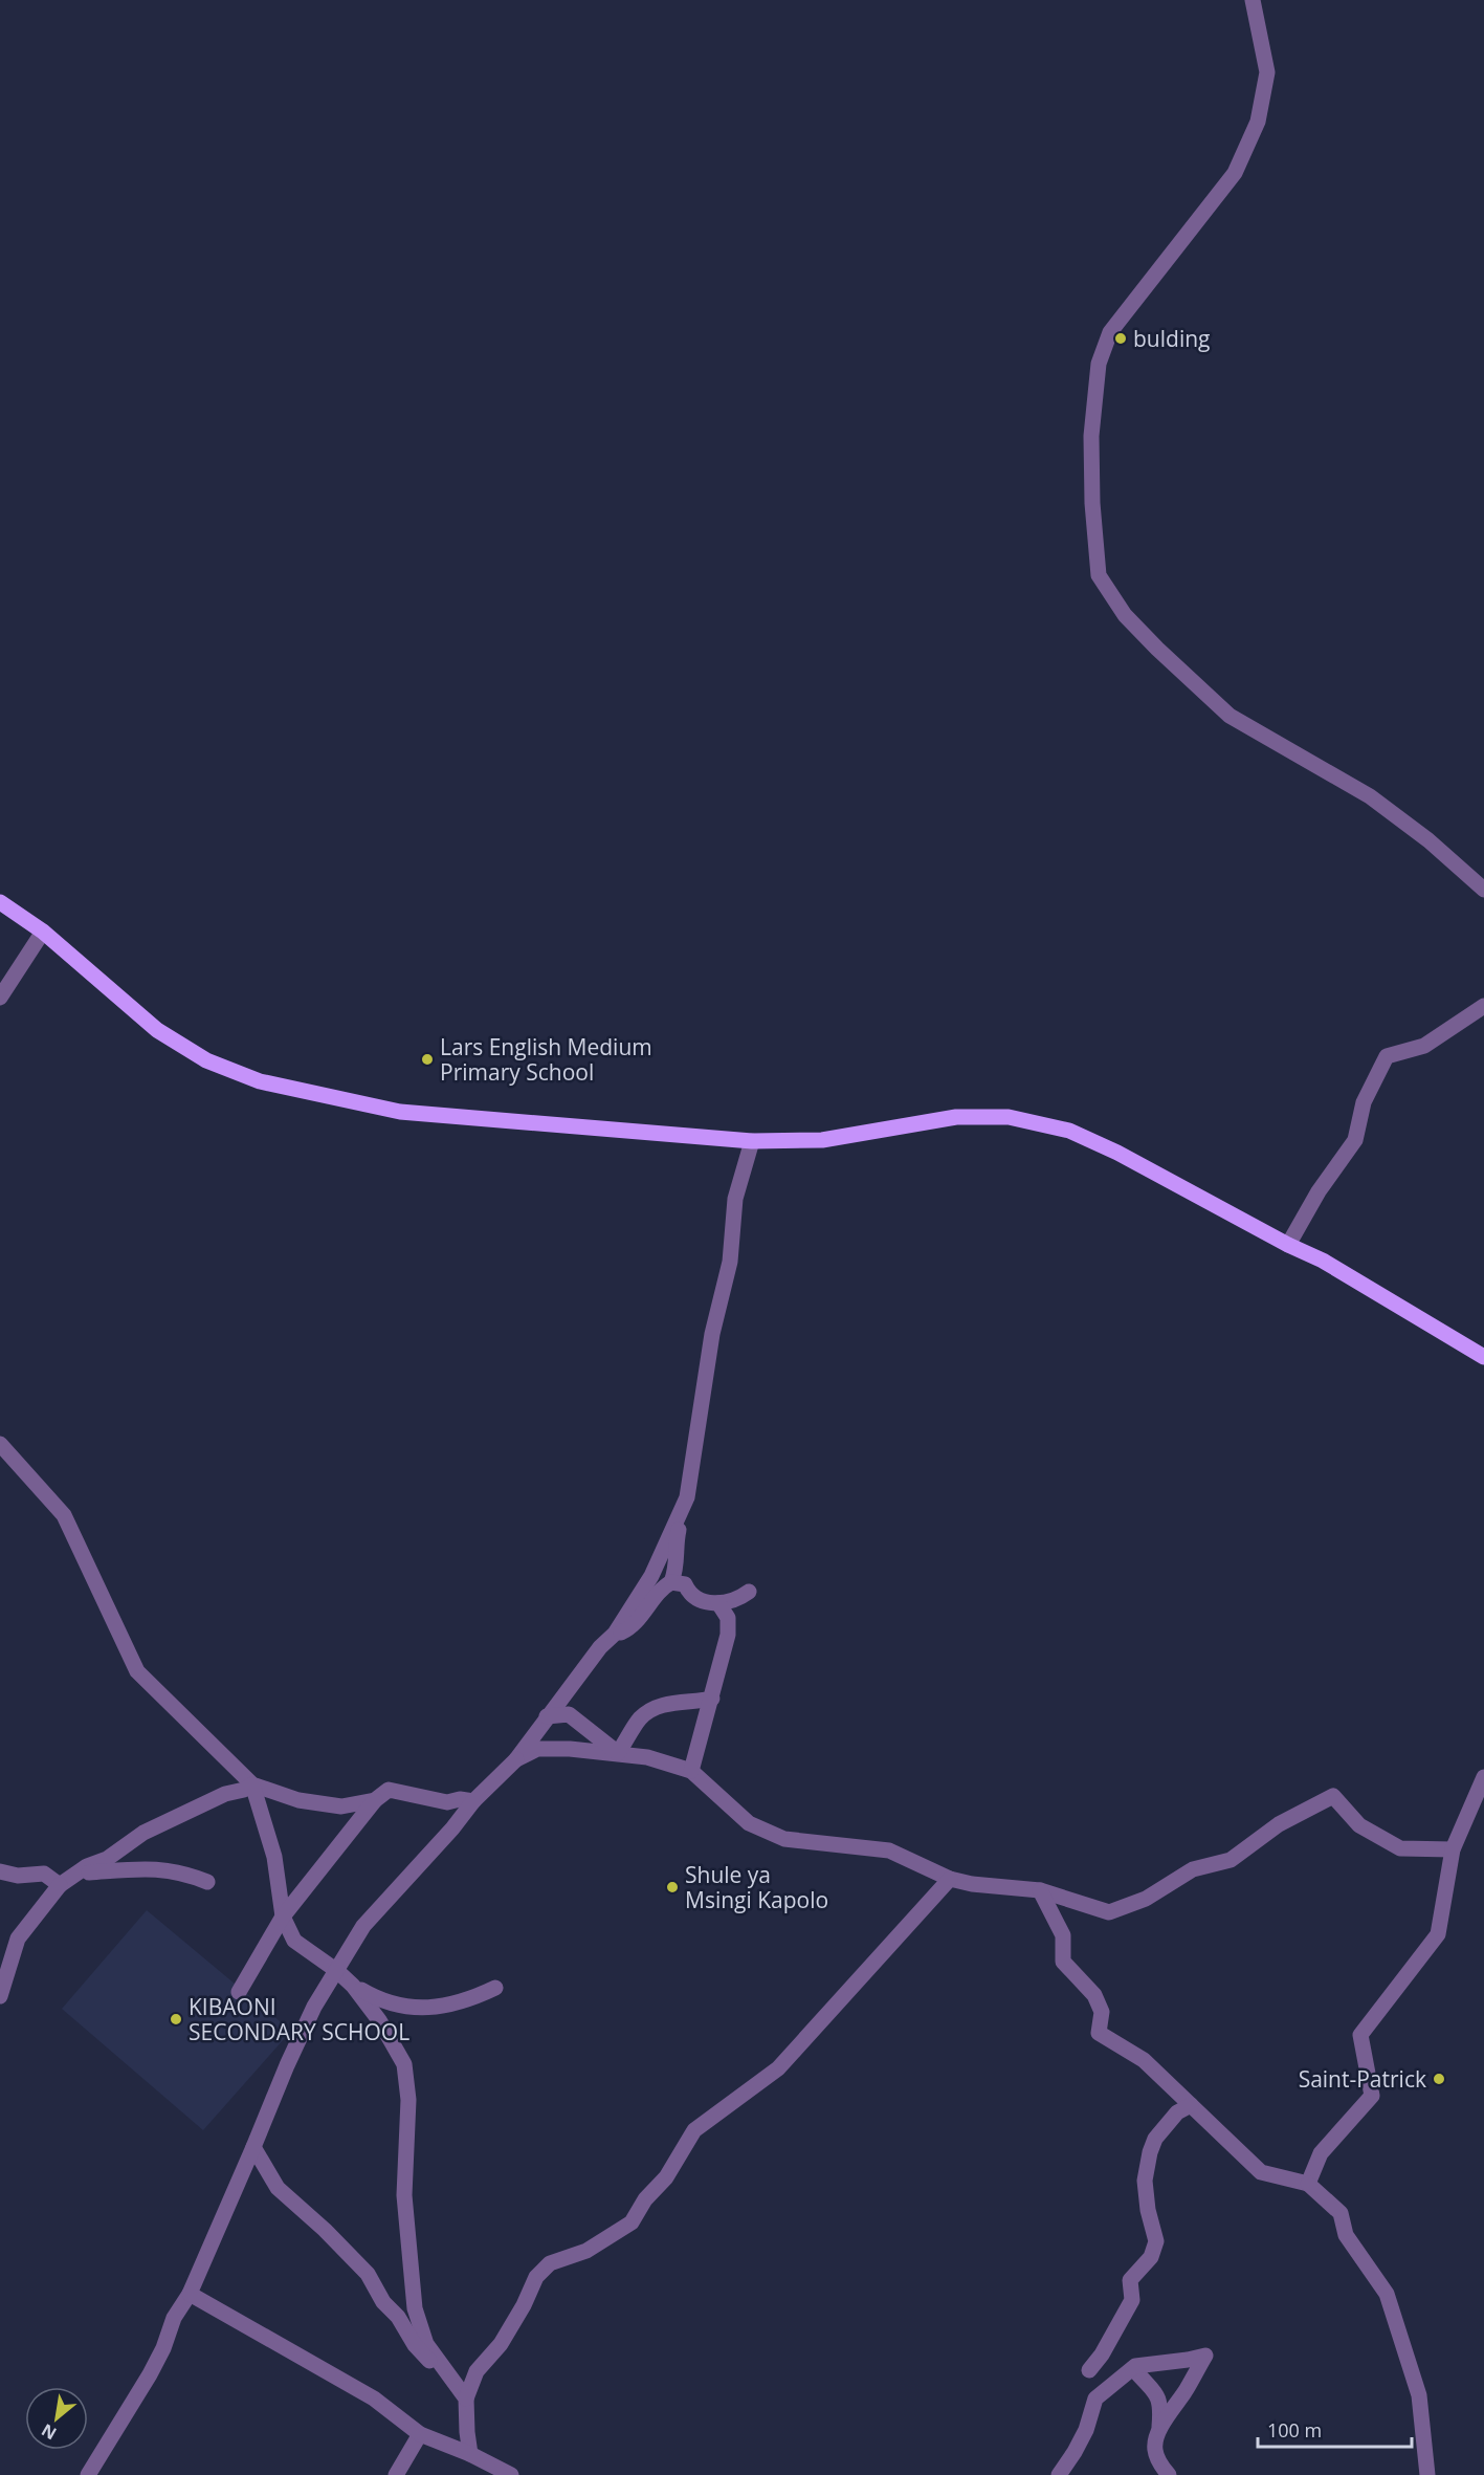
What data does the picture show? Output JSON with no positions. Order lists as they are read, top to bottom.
{
  "places": [
    "bulding",
    "Lars English Medium Primary School",
    "Shule ya Msingi Kapolo",
    "KIBAONI SECONDARY SCHOOL",
    "Saint-Patrick"
  ],
  "scale_bar": "100 m",
  "north": "bottom left"
}
